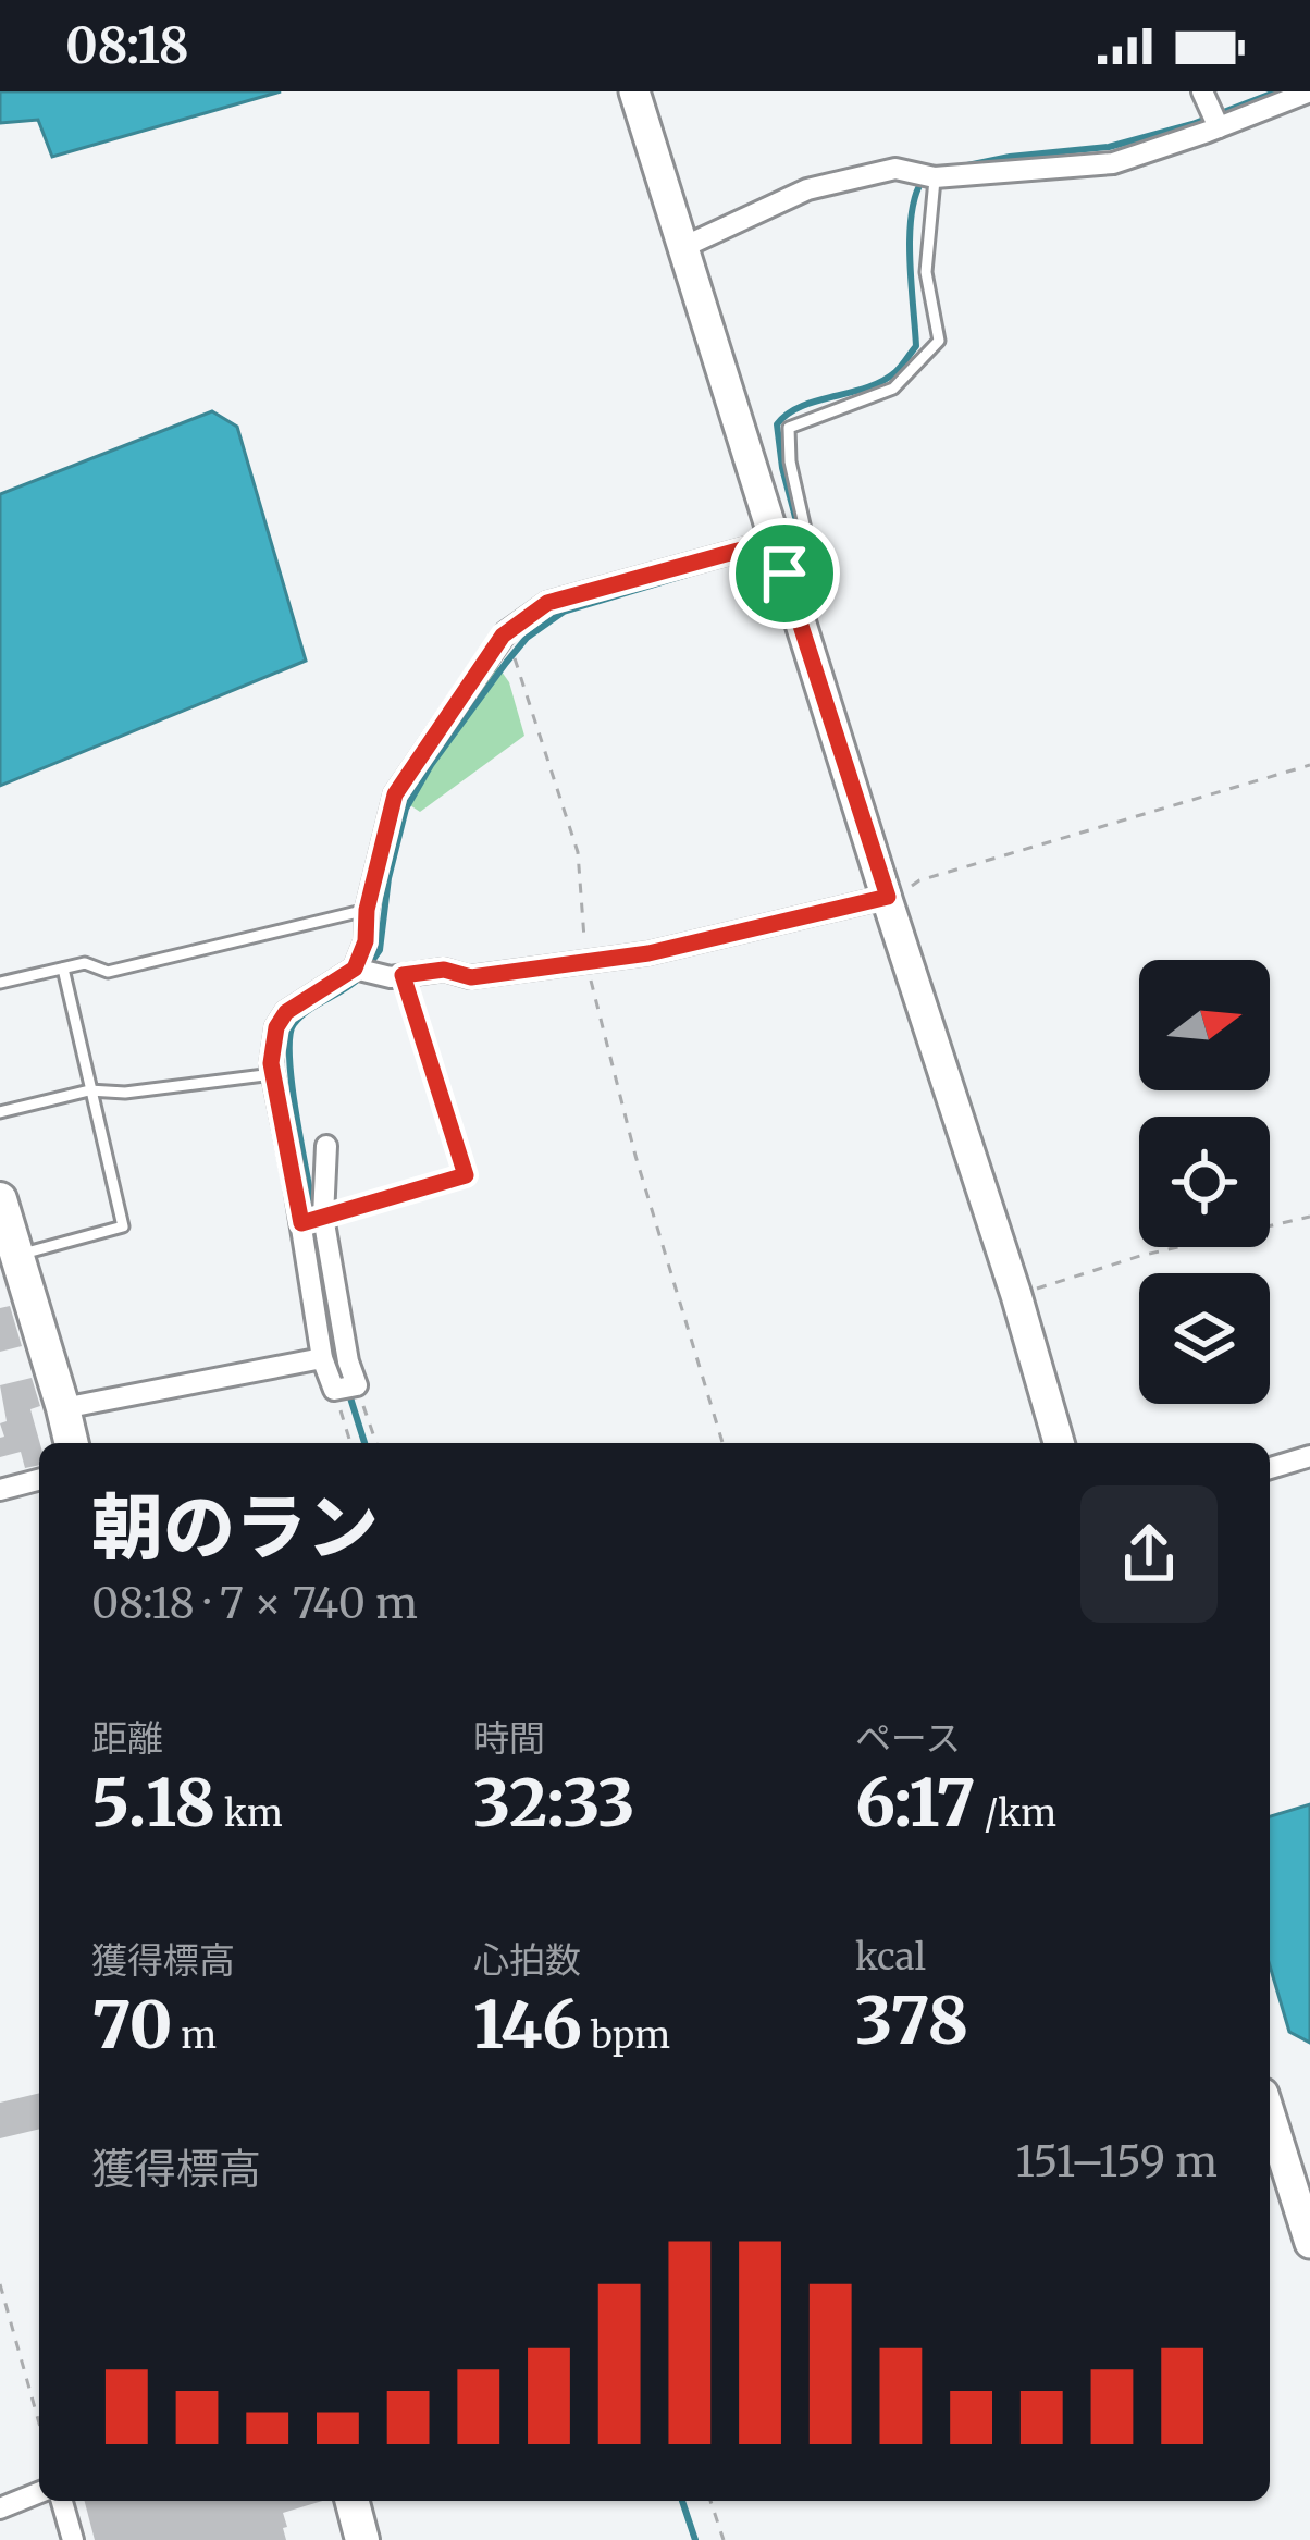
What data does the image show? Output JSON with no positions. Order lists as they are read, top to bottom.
{
  "north": "right",
  "page": {
    "status": "08:18",
    "heading": ["朝のラン", "08:18 · 7 × 740 m"],
    "stats": [
      ["距離", "5.18 km"],
      ["時間", "32:33"],
      ["ペース", "6:17 /km"],
      ["獲得標高", "70 m"],
      ["心拍数", "146 bpm"],
      ["kcal", "378"]
    ],
    "chart": ["獲得標高", "151–159 m"]
  }
}
